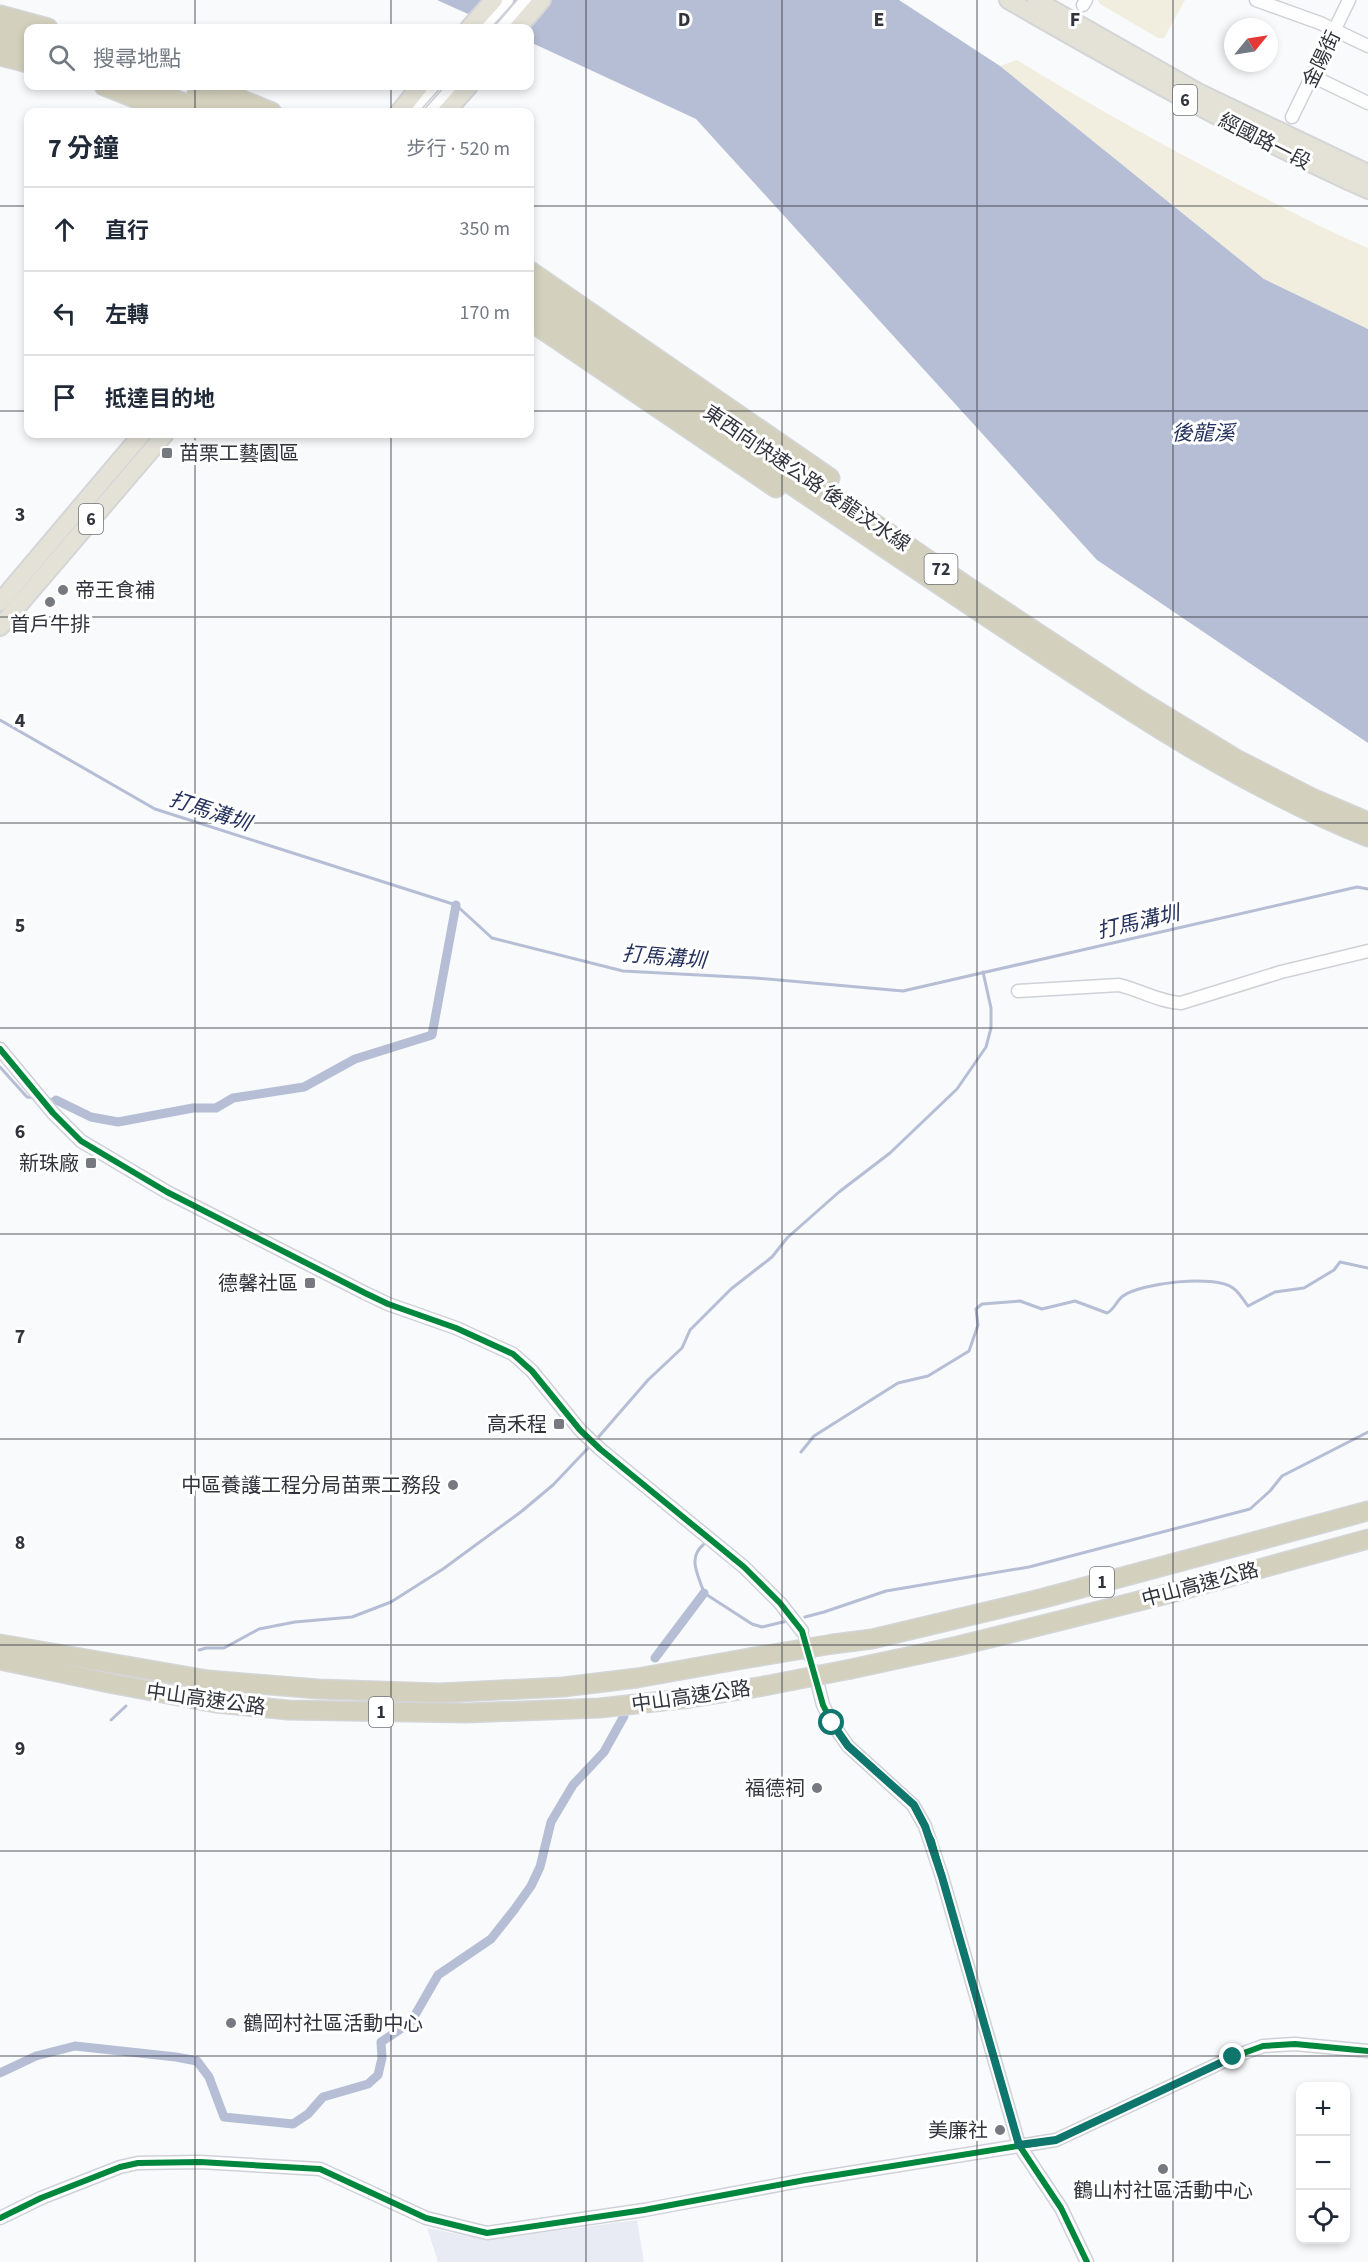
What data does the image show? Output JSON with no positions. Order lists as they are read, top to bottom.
{
  "streets": {
    "highway": [
      "東西向快速公路 後龍汶水線",
      "72",
      "1",
      "中山高速公路"
    ],
    "main road": ["6", "經國路一段"],
    "street": ["金陽街"]
  },
  "water": ["後龍溪", "打馬溝圳"],
  "places": {
    "transit": [
      "苗栗工藝園區",
      "新珠廠",
      "德馨社區",
      "高禾程"
    ],
    "other": [
      "帝王食補",
      "首戶牛排",
      "中區養護工程分局苗栗工務段",
      "福德祠",
      "鶴岡村社區活動中心",
      "美廉社",
      "鶴山村社區活動中心"
    ]
  },
  "north": "top right",
  "page": {
    "search": "搜尋地點",
    "heading": ["7 分鐘", "步行 · 520 m"],
    "list": [
      ["直行", "350 m"],
      ["左轉", "170 m"],
      "抵達目的地"
    ],
    "map_buttons": ["+", "−"]
  },
  "grid": {
    "columns": ["D", "E", "F"],
    "rows": [
      "3",
      "4",
      "5",
      "6",
      "7",
      "8",
      "9"
    ]
  }
}
